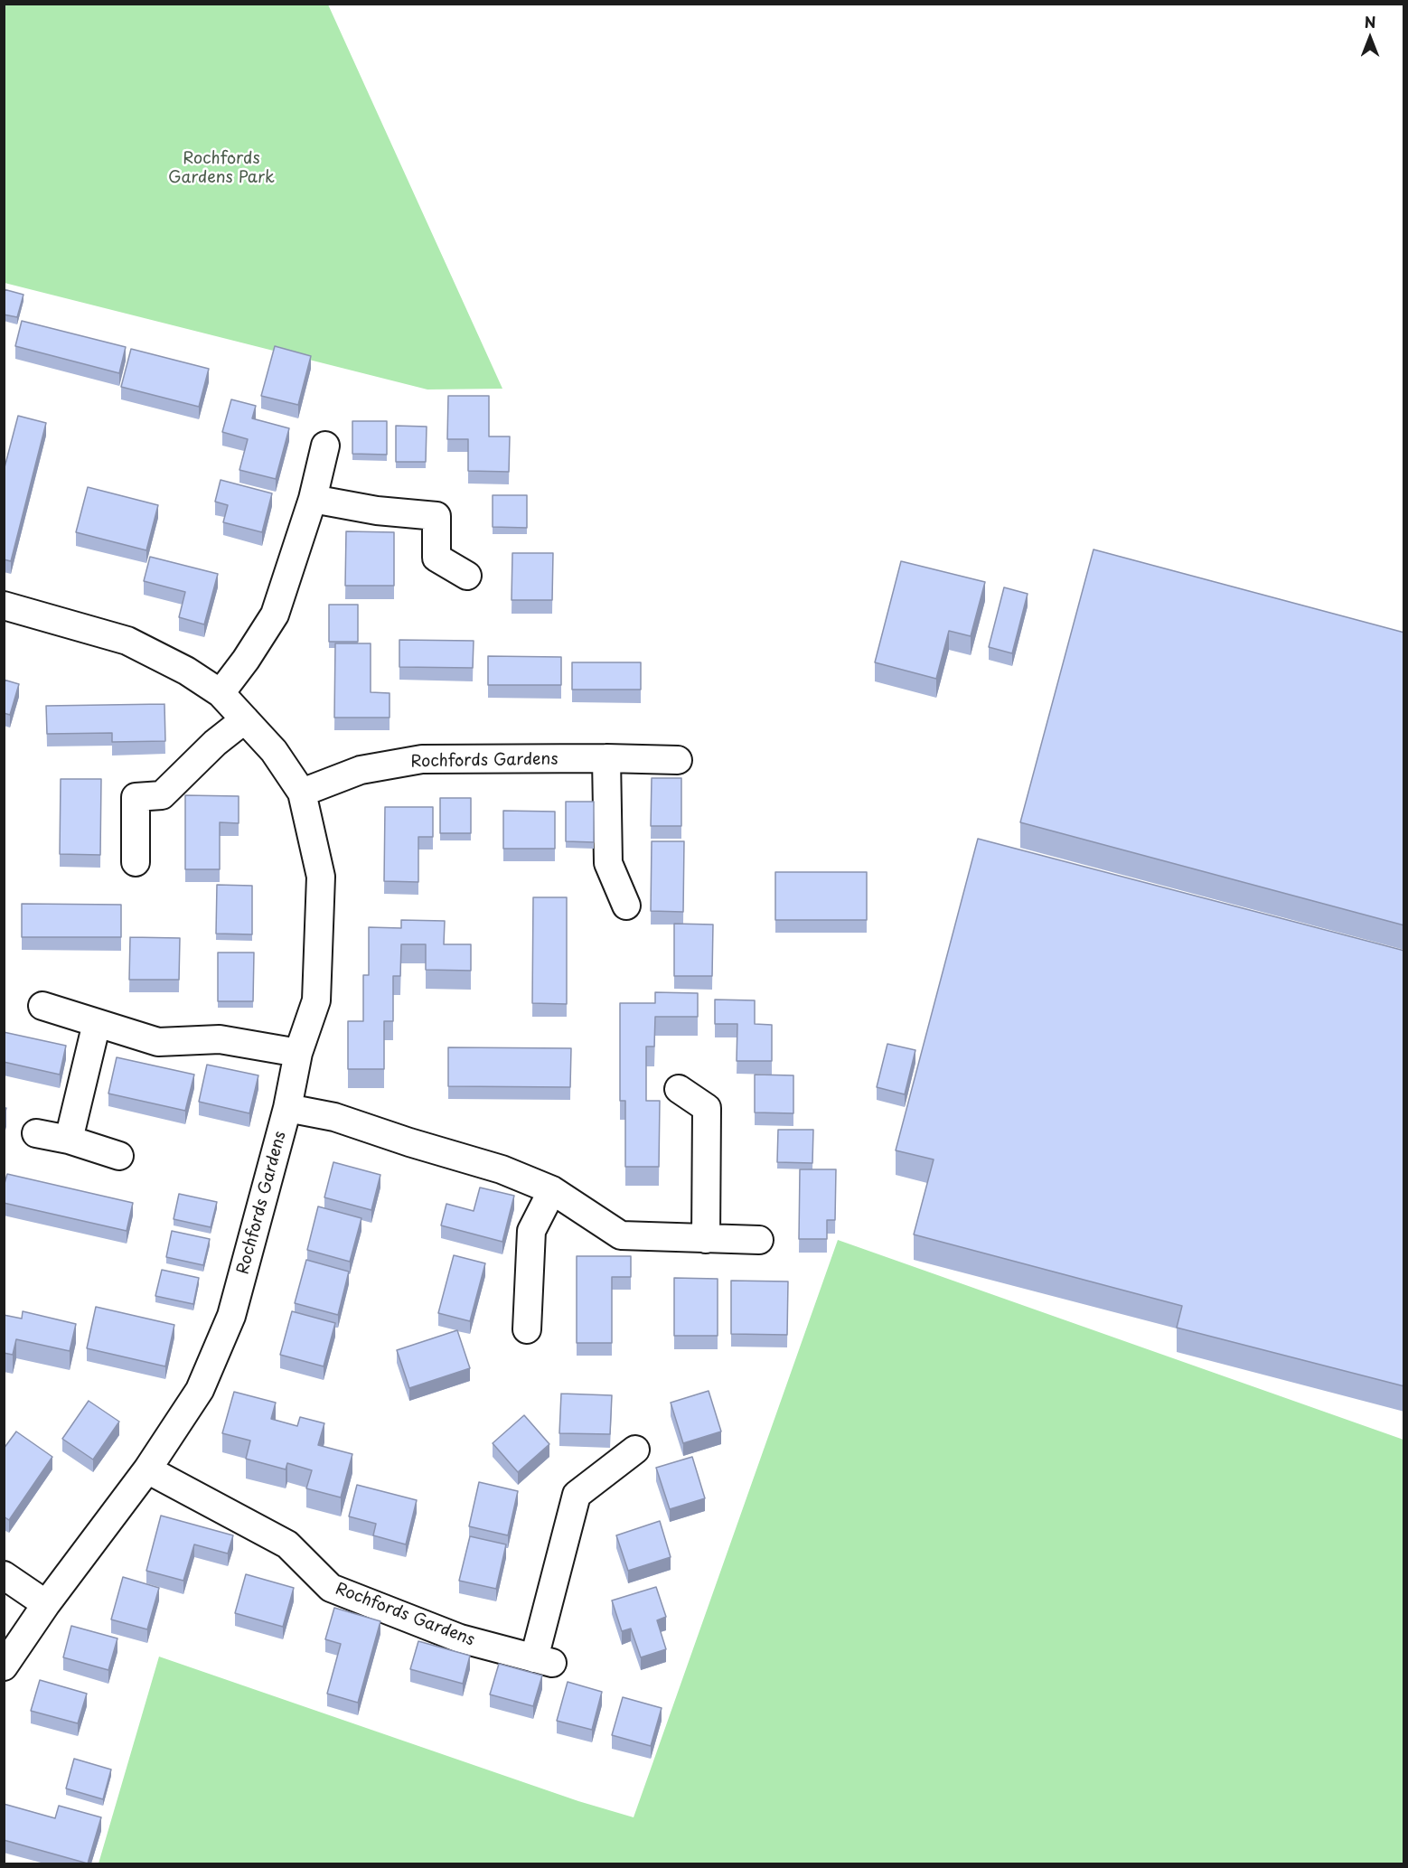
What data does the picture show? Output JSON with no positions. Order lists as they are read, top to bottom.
{
  "streets": {
    "street": ["Rochfords Gardens"]
  },
  "parks": ["Rochfords Gardens Park"],
  "north": "top"
}
